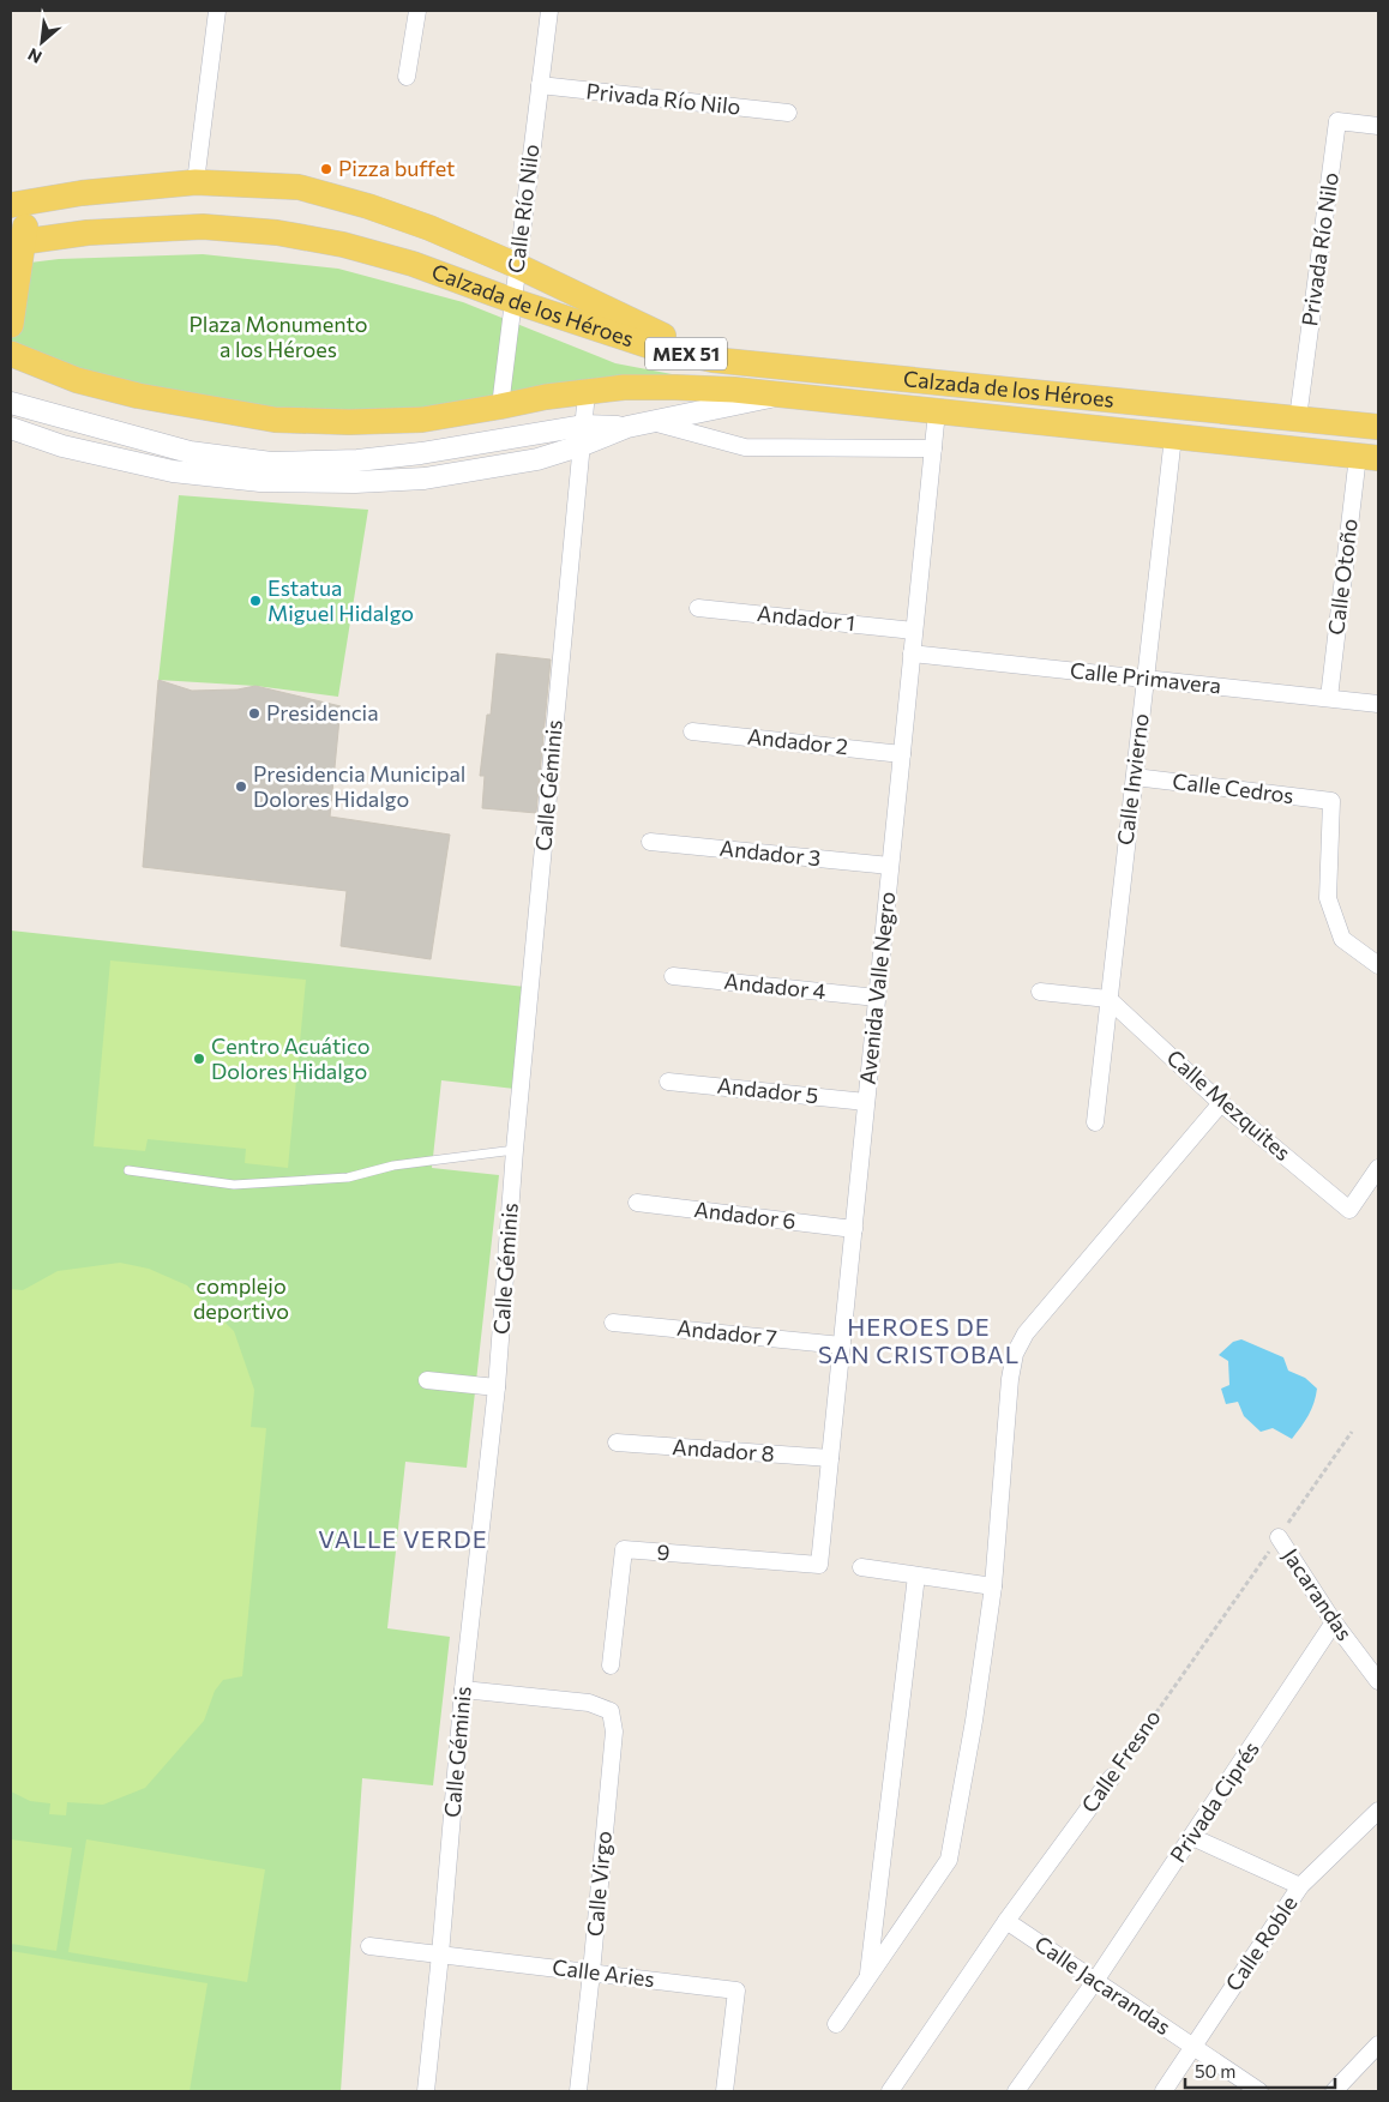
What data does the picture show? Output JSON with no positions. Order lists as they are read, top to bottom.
{
  "streets": {
    "main road": ["Calzada de los Héroes", "MEX 51"],
    "street": [
      "Privada Río Nilo",
      "Calle Río Nilo",
      "Calle Otoño",
      "Andador 1",
      "Calle Primavera",
      "Andador 2",
      "Calle Invierno",
      "Calle Géminis",
      "Calle Cedros",
      "Andador 3",
      "Andador 4",
      "Avenida Valle Negro",
      "Andador 5",
      "Calle Mezquites",
      "Andador 6",
      "Andador 7",
      "Andador 8",
      "9",
      "Jacarandas",
      "Calle Fresno",
      "Privada Ciprés",
      "Calle Virgo",
      "Calle Roble",
      "Calle Aries",
      "Calle Jacarandas"
    ]
  },
  "crossings": [
    ["Privada Río Nilo", "Calle Río Nilo"],
    ["Privada Río Nilo", "Calzada de los Héroes"],
    ["Calle Río Nilo", "Calzada de los Héroes"],
    ["Calzada de los Héroes", "Calle Otoño"],
    ["Calzada de los Héroes", "Calle Invierno"],
    ["Calzada de los Héroes", "Calle Géminis"],
    ["Calzada de los Héroes", "Avenida Valle Negro"],
    ["Calle Otoño", "Calle Primavera"],
    ["Andador 1", "Avenida Valle Negro"],
    ["Calle Primavera", "Calle Invierno"],
    ["Calle Primavera", "Avenida Valle Negro"],
    ["Andador 2", "Avenida Valle Negro"],
    ["Calle Invierno", "Calle Cedros"],
    ["Calle Invierno", "Calle Mezquites"],
    ["Calle Géminis", "Calle Virgo"],
    ["Calle Géminis", "Calle Aries"],
    ["Andador 3", "Avenida Valle Negro"],
    ["Andador 4", "Avenida Valle Negro"],
    ["Avenida Valle Negro", "Andador 5"],
    ["Avenida Valle Negro", "Andador 6"],
    ["Avenida Valle Negro", "Andador 7"],
    ["Avenida Valle Negro", "Andador 8"],
    ["Avenida Valle Negro", "9"],
    ["Jacarandas", "Calle Fresno"],
    ["Jacarandas", "Privada Ciprés"],
    ["Calle Fresno", "Calle Jacarandas"],
    ["Privada Ciprés", "Calle Jacarandas"],
    ["Calle Virgo", "Calle Aries"],
    ["Calle Roble", "Calle Jacarandas"]
  ],
  "districts": ["HEROES DE SAN CRISTOBAL", "VALLE VERDE"],
  "parks": ["Plaza Monumento a los Héroes", "complejo deportivo"],
  "places": [
    "Pizza buffet",
    "Estatua Miguel Hidalgo",
    "Presidencia",
    "Presidencia Municipal Dolores Hidalgo",
    "Centro Acuático Dolores Hidalgo"
  ],
  "scale_bar": "50 m",
  "north": "bottom left"
}
